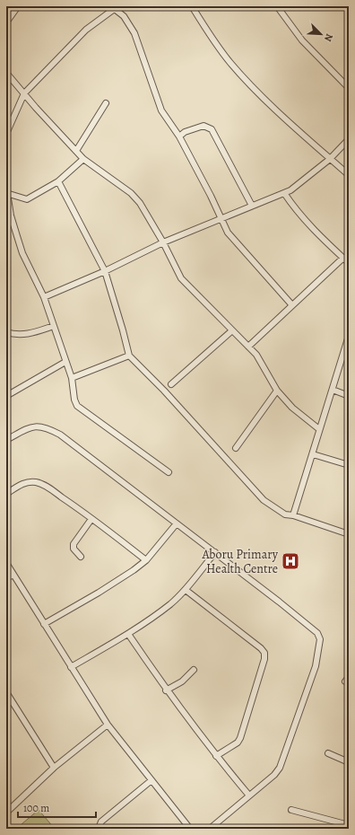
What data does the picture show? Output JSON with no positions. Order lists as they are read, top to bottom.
{
  "places": {
    "hospital": ["Aboru Primary Health Centre"]
  },
  "scale_bar": "100 m",
  "north": "bottom right"
}
